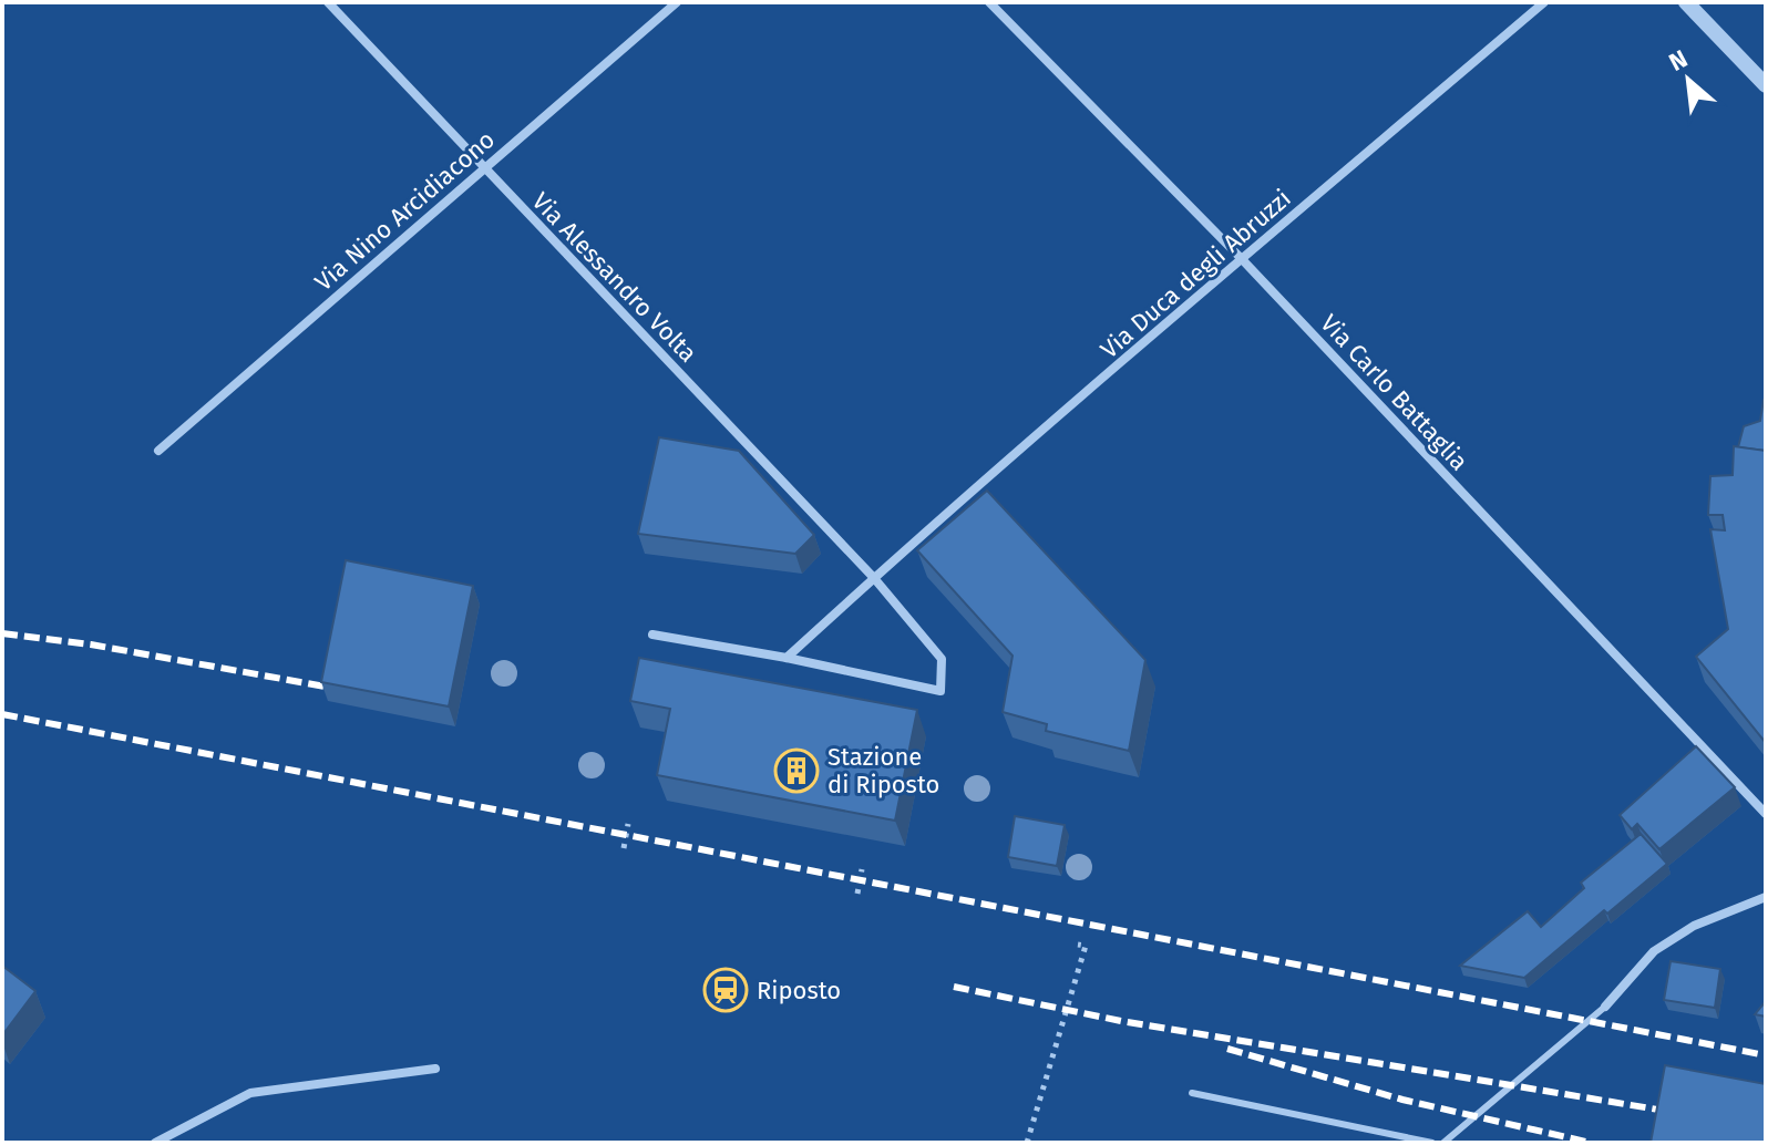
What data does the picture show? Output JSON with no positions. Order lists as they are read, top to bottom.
{
  "streets": {
    "street": [
      "Via Nino Arcidiacono",
      "Via Duca degli Abruzzi",
      "Via Alessandro Volta",
      "Via Carlo Battaglia"
    ]
  },
  "crossings": [
    ["Via Nino Arcidiacono", "Via Alessandro Volta"],
    ["Via Duca degli Abruzzi", "Via Alessandro Volta"],
    ["Via Duca degli Abruzzi", "Via Carlo Battaglia"]
  ],
  "places": {
    "building": ["Stazione di Riposto"],
    "station": ["Riposto"]
  },
  "north": "top left"
}
